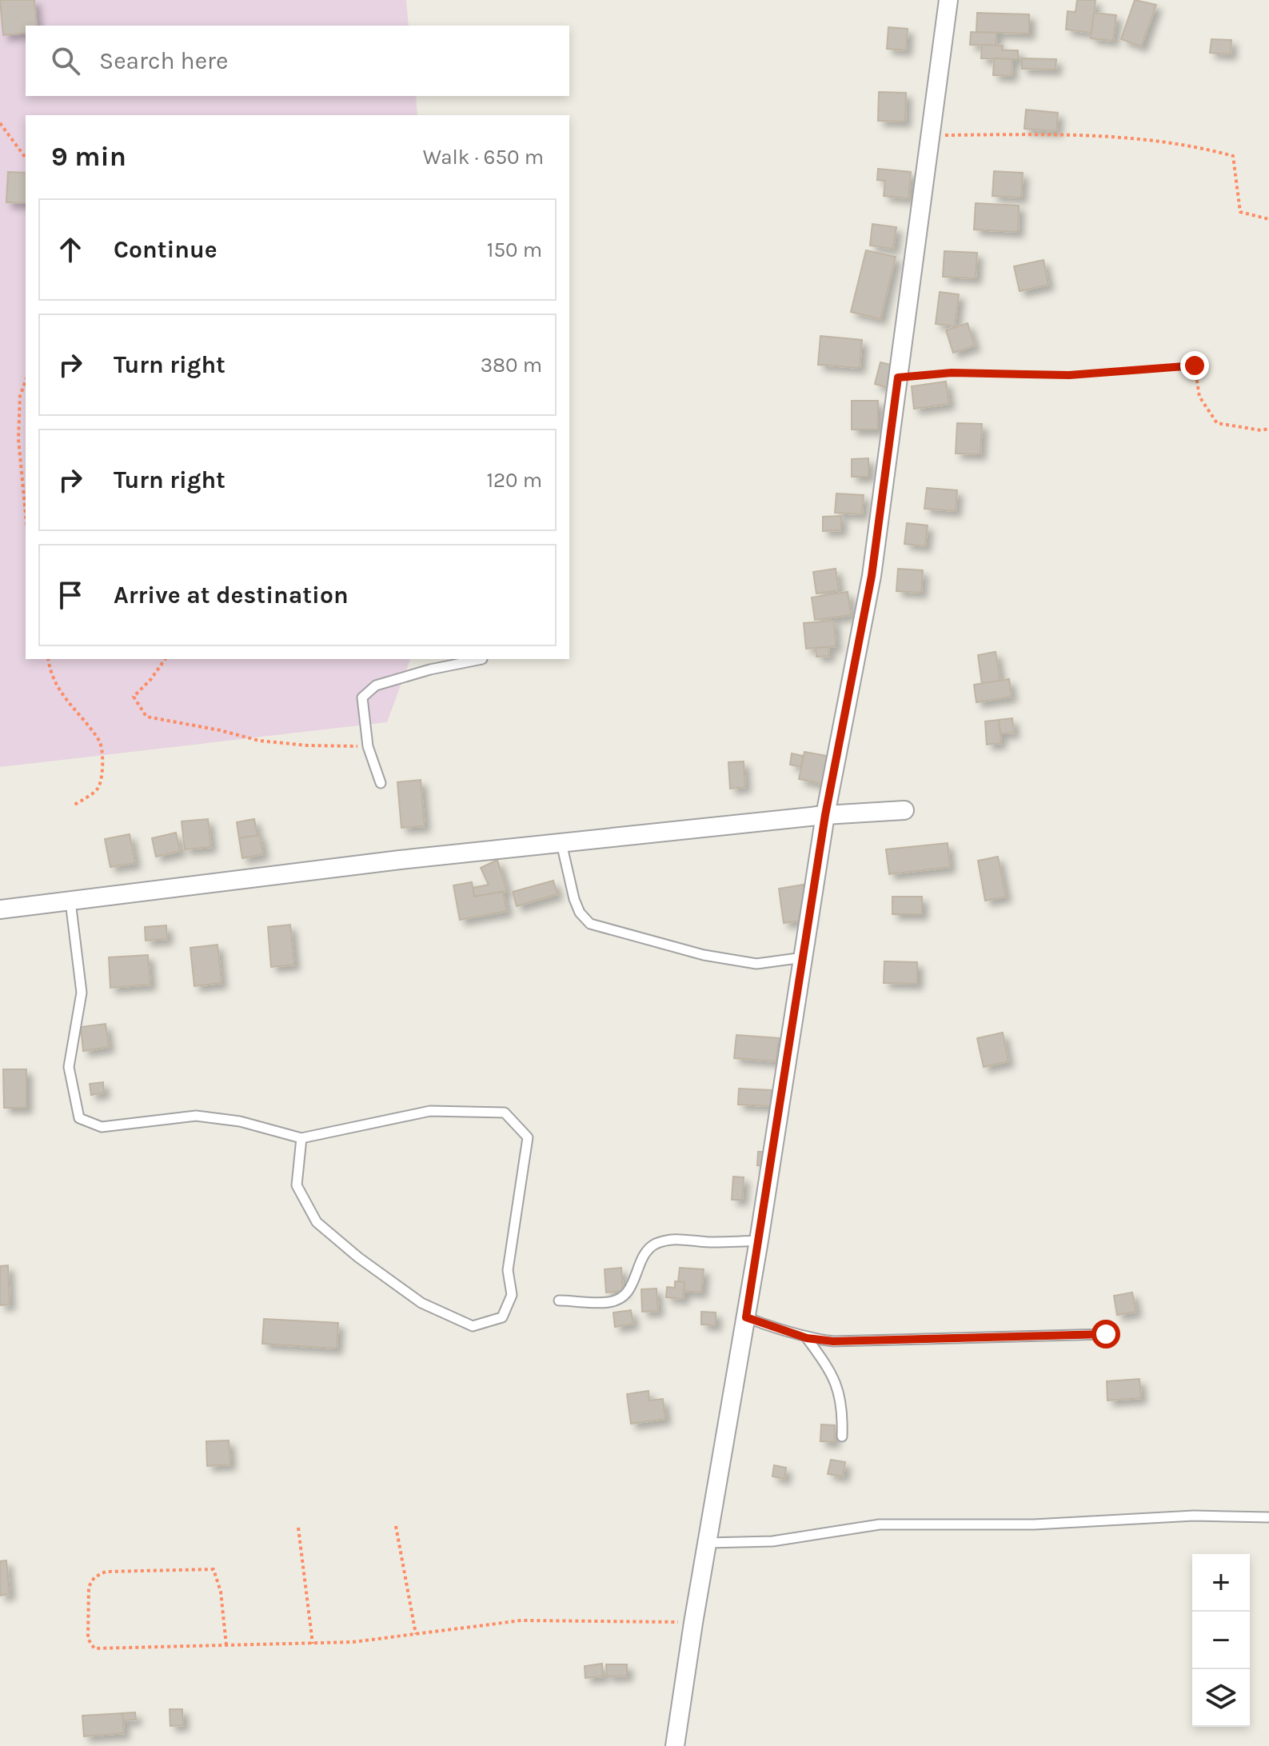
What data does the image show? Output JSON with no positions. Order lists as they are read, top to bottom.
{
  "page": {
    "search": "Search here",
    "heading": ["9 min", "Walk · 650 m"],
    "list": [
      ["Continue", "150 m"],
      ["Turn right", "380 m"],
      ["Turn right", "120 m"],
      "Arrive at destination"
    ],
    "map_buttons": ["+", "−"]
  }
}
